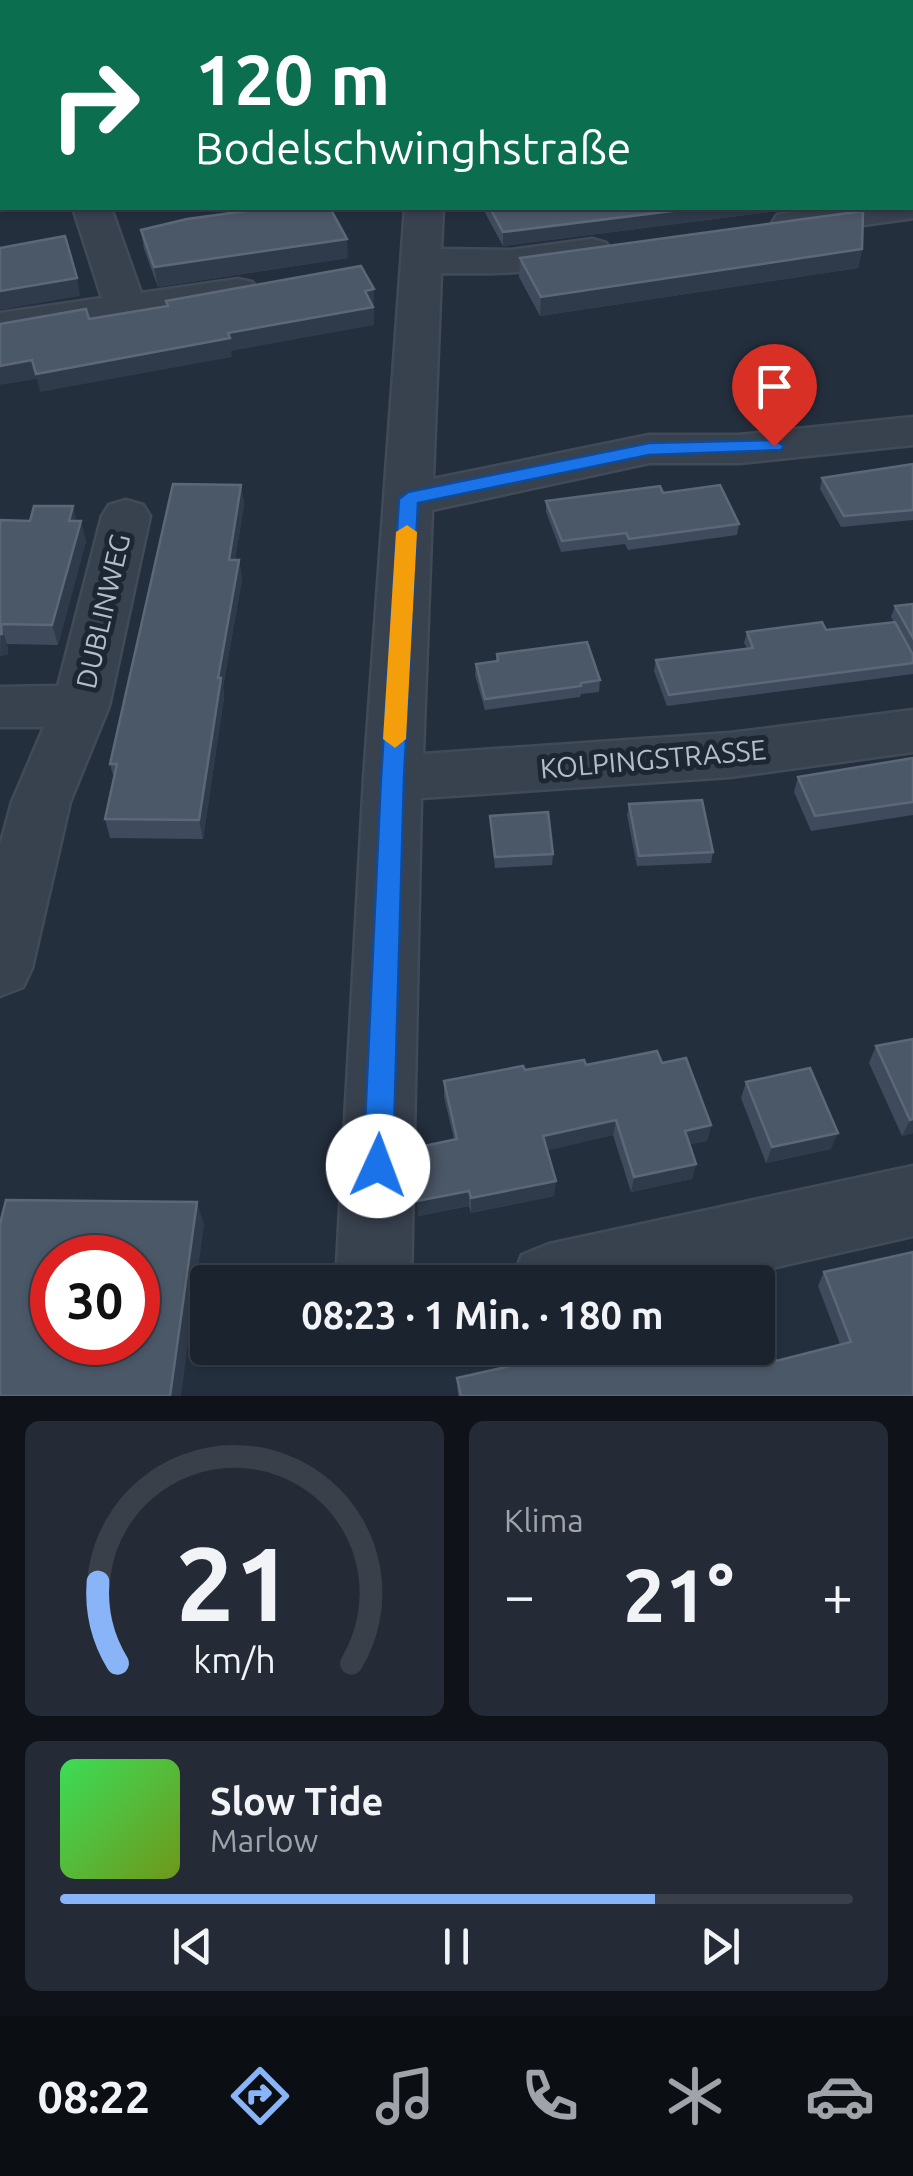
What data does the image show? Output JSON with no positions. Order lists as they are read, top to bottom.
{
  "streets": {
    "street": ["DUBLINWEG", "KOLPINGSTRASSE"]
  },
  "page": {
    "turn": ["120 m", "Bodelschwinghstraße"],
    "limit": "30",
    "trip": "08:23 · 1 Min. · 180 m",
    "tile": "Klima",
    "heat": ["−", "21°", "+"],
    "song": ["Slow Tide", "Marlow"],
    "tabs": "08:22",
    "gauge": ["21", "km/h"]
  }
}
